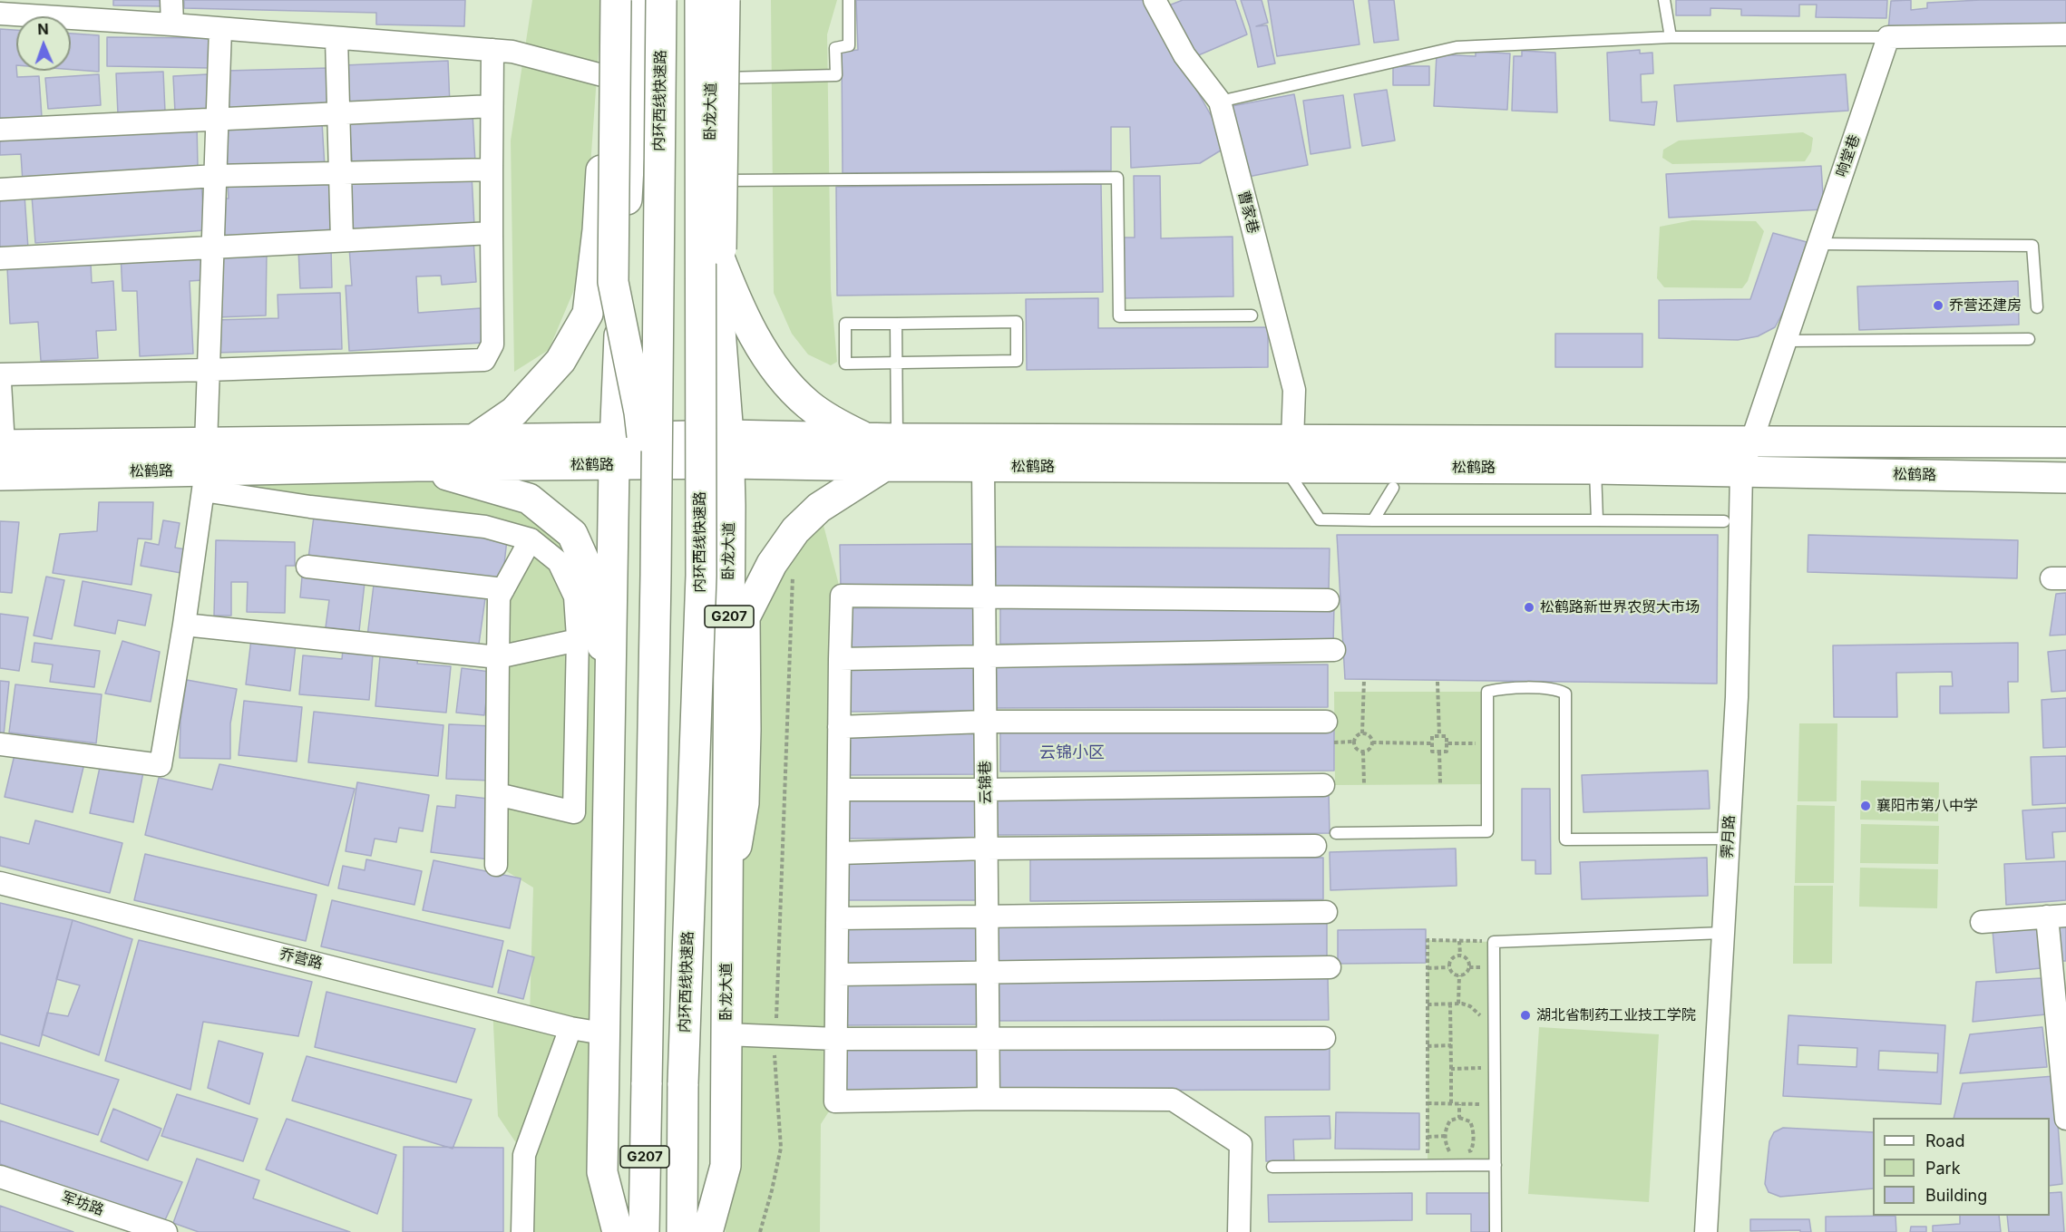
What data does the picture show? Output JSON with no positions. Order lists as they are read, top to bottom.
{
  "streets": {
    "main road": [
      "内环西线快速路",
      "卧龙大道",
      "松鹤路",
      "G207"
    ],
    "street": [
      "响堂巷",
      "曹家巷",
      "云锦巷",
      "霁月路",
      "乔营路",
      "军坊路"
    ]
  },
  "crossings": [
    ["卧龙大道", "松鹤路"],
    ["响堂巷", "松鹤路"],
    ["响堂巷", "霁月路"],
    ["曹家巷", "松鹤路"],
    ["松鹤路", "G207"],
    ["松鹤路", "云锦巷"],
    ["松鹤路", "霁月路"],
    ["G207", "乔营路"]
  ],
  "districts": ["云锦小区"],
  "places": [
    "乔营还建房",
    "松鹤路新世界农贸大市场",
    "襄阳市第八中学",
    "湖北省制药工业技工学院"
  ],
  "legend": ["Road", "Park", "Building"],
  "north": "top"
}
